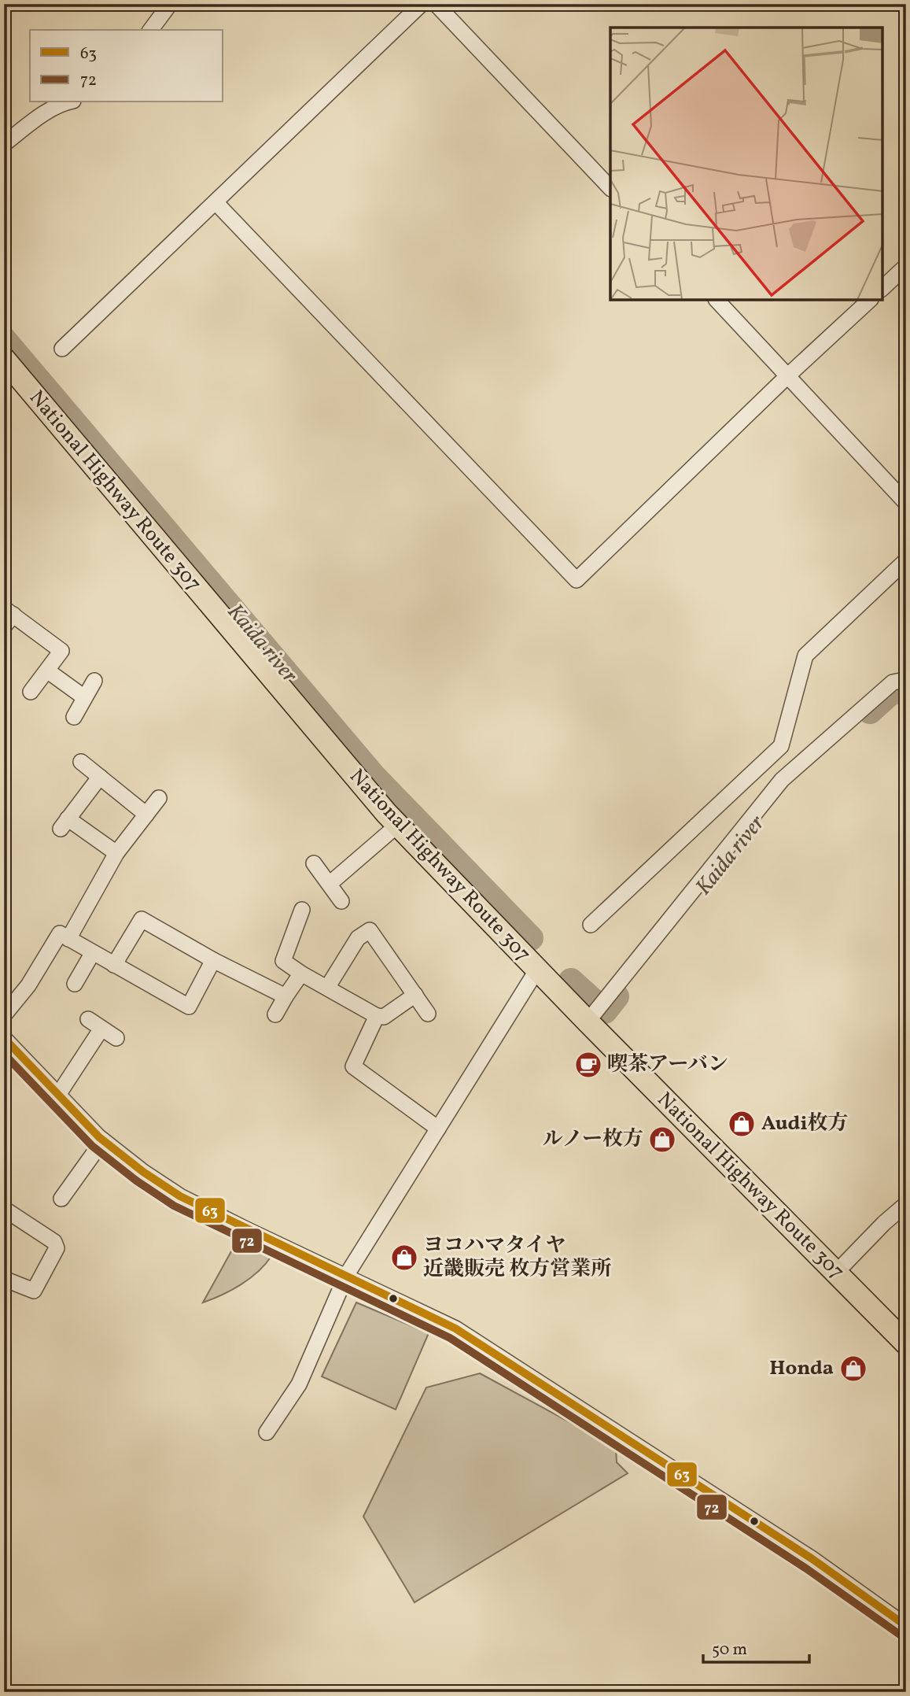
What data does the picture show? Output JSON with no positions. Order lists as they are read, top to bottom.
{
  "streets": {
    "highway": ["National Highway Route 307"]
  },
  "water": ["Kaida river"],
  "places": {
    "cafe": ["喫茶アーバン"],
    "shop": [
      "Audi枚方",
      "ルノー枚方",
      "ヨコハマタイヤ 近畿販売 枚方営業所",
      "Honda"
    ]
  },
  "lines": ["transit line 63", "transit line 72"],
  "legend": ["63", "72"],
  "scale_bar": "50 m"
}
